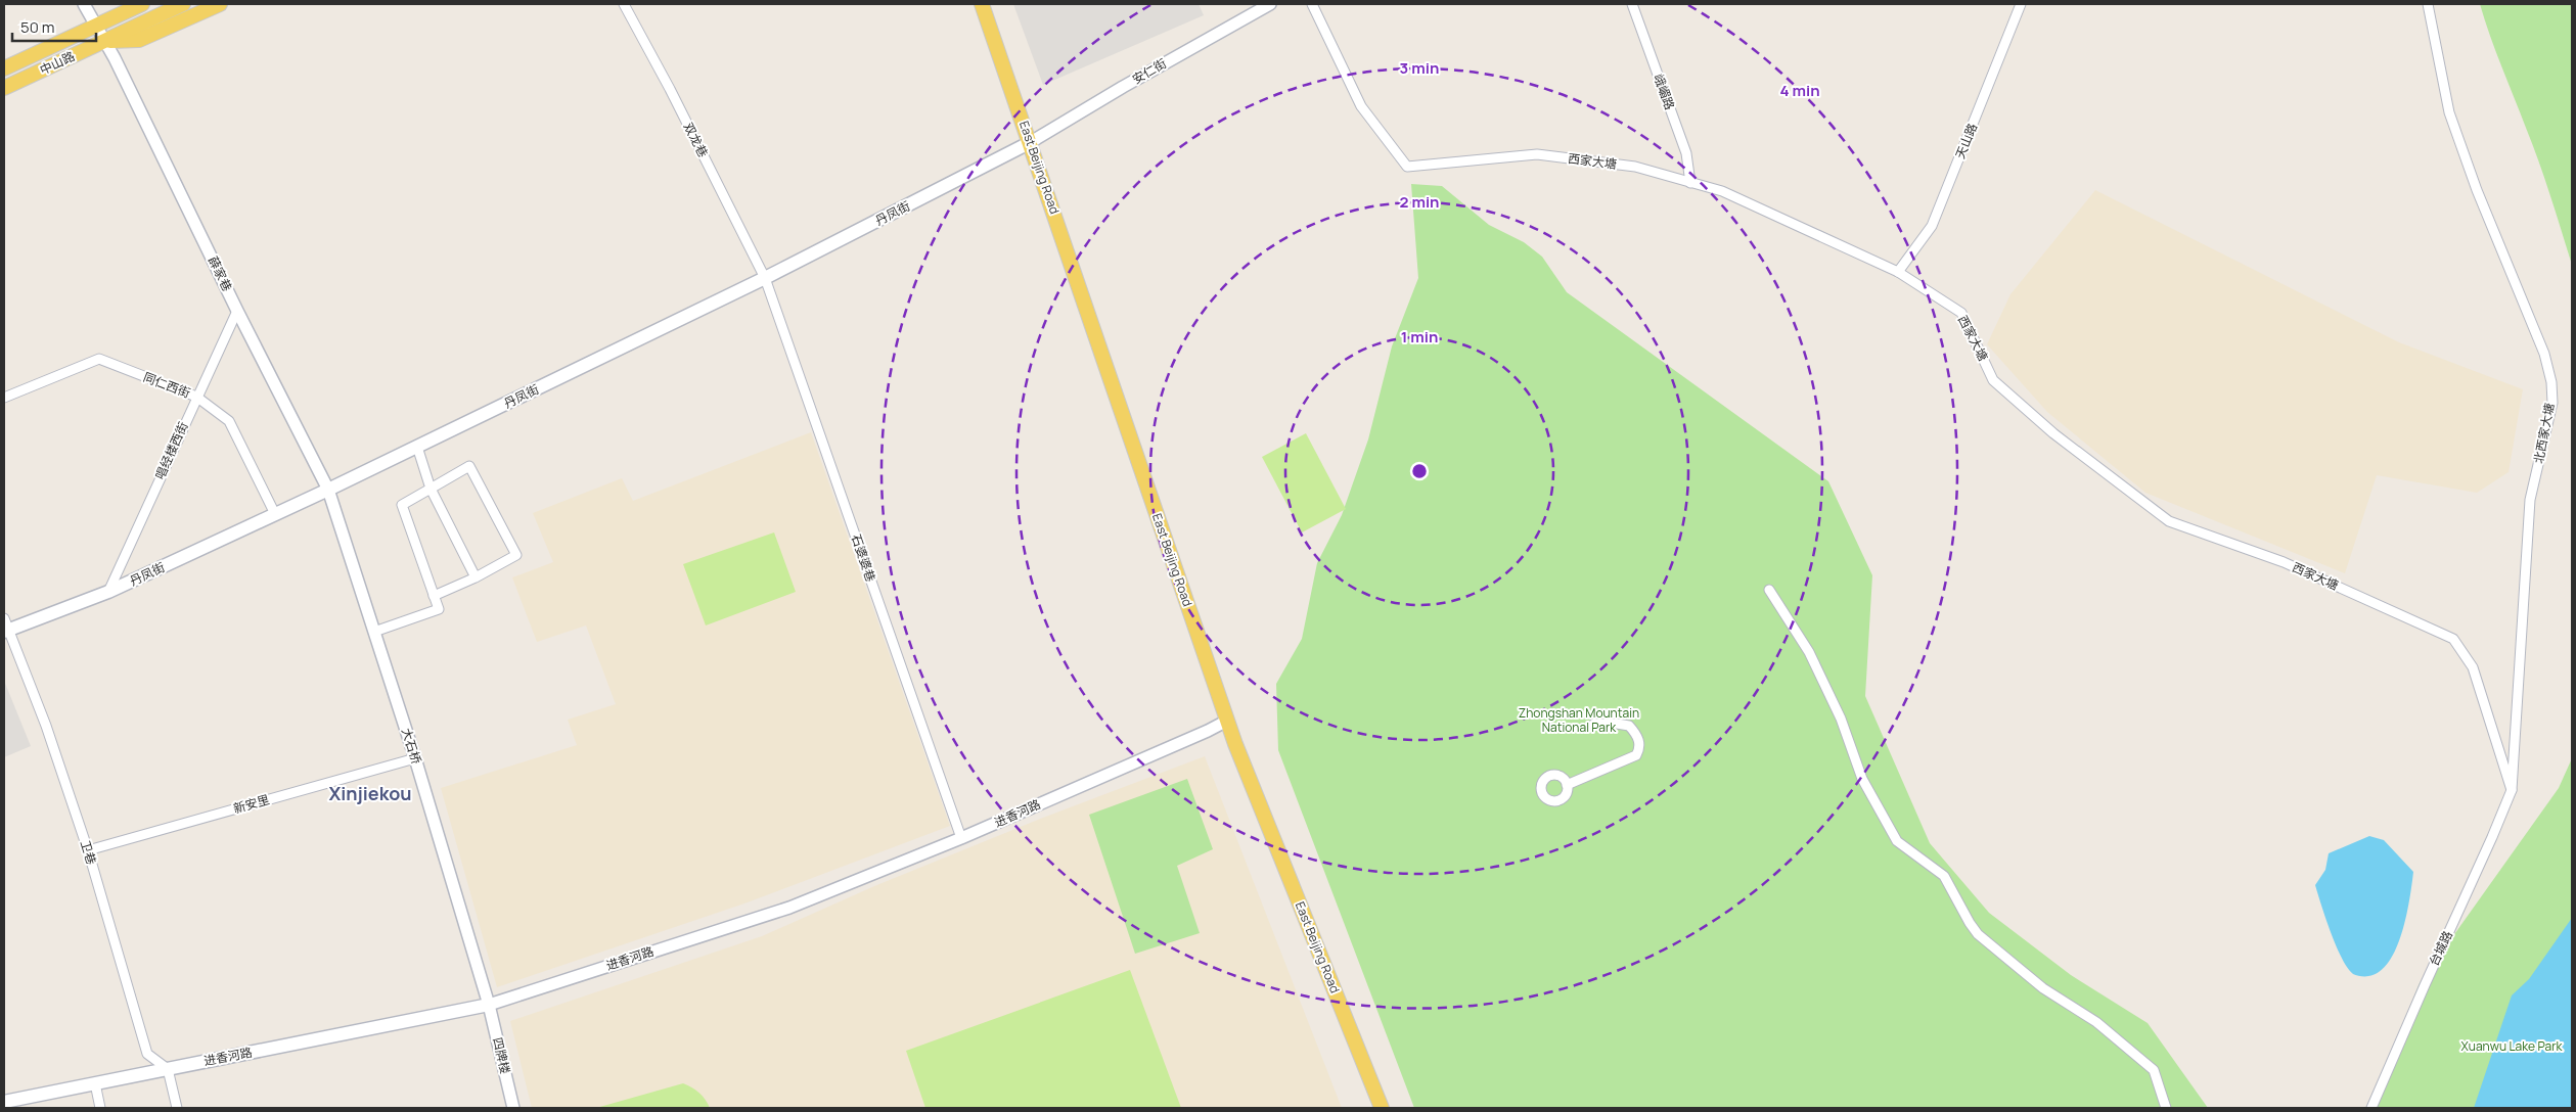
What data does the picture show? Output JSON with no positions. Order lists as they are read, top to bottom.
{
  "streets": {
    "main road": [
      "中山路",
      "East Beijing Road",
      "丹凤街",
      "进香河路"
    ],
    "street": [
      "安仁街",
      "峨嵋路",
      "双龙巷",
      "天山路",
      "西家大塘",
      "薛家巷",
      "同仁西街",
      "北西家大塘",
      "唱经楼西街",
      "石婆婆巷",
      "大石桥",
      "新安里",
      "卫巷",
      "台城路",
      "四牌楼"
    ]
  },
  "crossings": [
    ["中山路", "薛家巷"],
    ["安仁街", "East Beijing Road"],
    ["安仁街", "丹凤街"],
    ["峨嵋路", "西家大塘"],
    ["双龙巷", "丹凤街"],
    ["双龙巷", "石婆婆巷"],
    ["天山路", "西家大塘"],
    ["西家大塘", "北西家大塘"],
    ["西家大塘", "台城路"],
    ["East Beijing Road", "丹凤街"],
    ["East Beijing Road", "进香河路"],
    ["丹凤街", "薛家巷"],
    ["丹凤街", "同仁西街"],
    ["丹凤街", "唱经楼西街"],
    ["丹凤街", "石婆婆巷"],
    ["丹凤街", "大石桥"],
    ["丹凤街", "卫巷"],
    ["薛家巷", "唱经楼西街"],
    ["薛家巷", "大石桥"],
    ["同仁西街", "唱经楼西街"],
    ["北西家大塘", "台城路"],
    ["石婆婆巷", "进香河路"],
    ["大石桥", "新安里"],
    ["大石桥", "进香河路"],
    ["大石桥", "四牌楼"],
    ["新安里", "卫巷"],
    ["进香河路", "卫巷"],
    ["进香河路", "四牌楼"]
  ],
  "districts": ["Xinjiekou"],
  "parks": ["Zhongshan Mountain National Park", "Xuanwu Lake Park"],
  "scale_bar": "50 m",
  "rings": [
    "3 min",
    "4 min",
    "2 min",
    "1 min"
  ]
}
